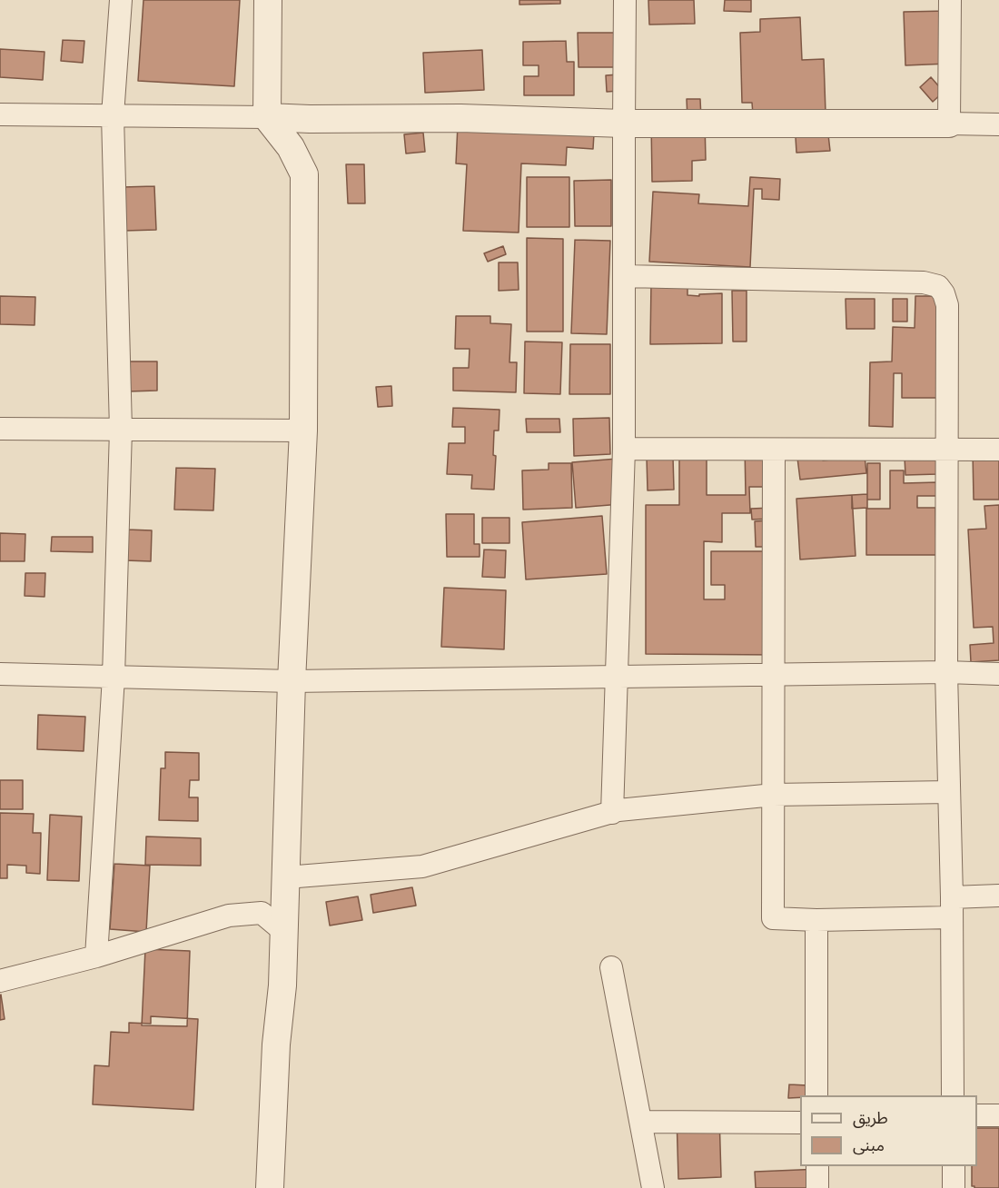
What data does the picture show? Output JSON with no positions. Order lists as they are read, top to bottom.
{
  "legend": ["طريق", "مبنى"]
}
